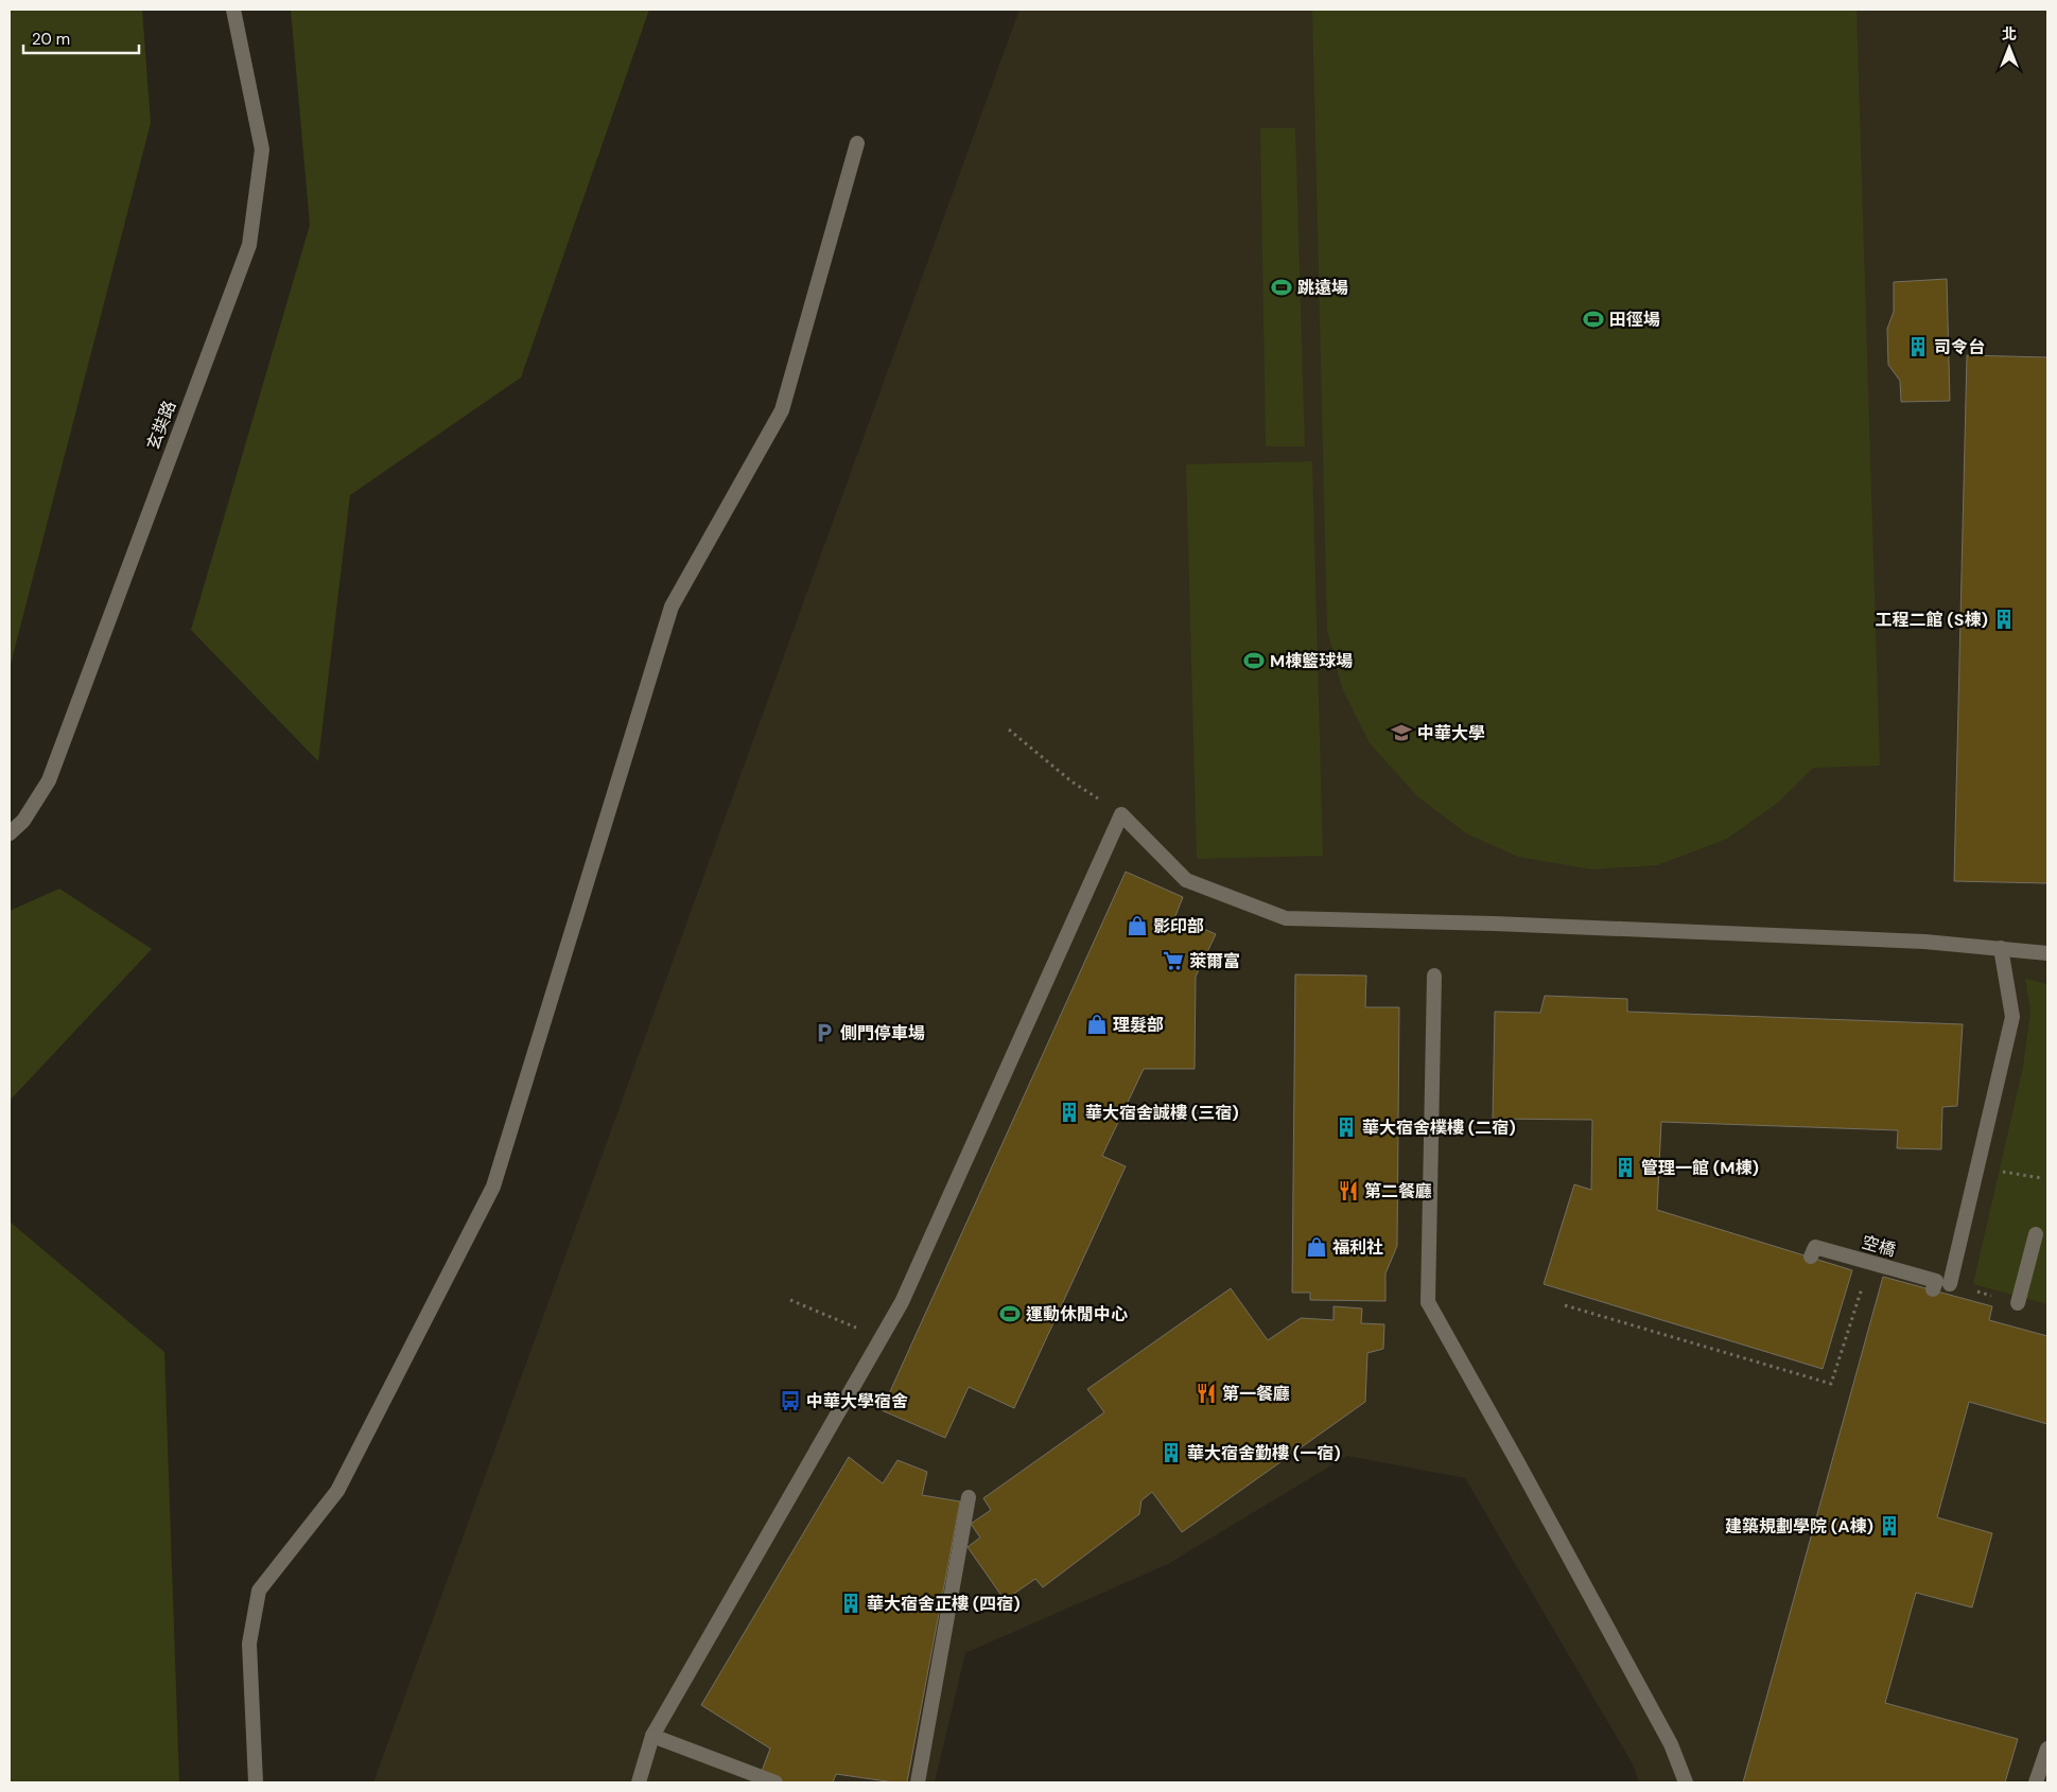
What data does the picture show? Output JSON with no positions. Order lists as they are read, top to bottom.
{
  "streets": {
    "street": ["玄奘路", "空橋"]
  },
  "places": {
    "sports": [
      "跳遠場",
      "田徑場",
      "M棟籃球場",
      "運動休閒中心"
    ],
    "building": [
      "司令台",
      "工程二館 (S棟)",
      "華大宿舍誠樓 (三宿)",
      "華大宿舍樸樓 (二宿)",
      "管理一館 (M棟)",
      "華大宿舍勤樓 (一宿)",
      "建築規劃學院 (A棟)",
      "華大宿舍正樓 (四宿)"
    ],
    "school or university": ["中華大學"],
    "shop": ["影印部", "理髮部", "福利社"],
    "supermarket": ["萊爾富"],
    "parking": ["側門停車場"],
    "restaurant": ["第二餐廳", "第一餐廳"],
    "bus stop": ["中華大學宿舍"]
  },
  "scale_bar": "20 m",
  "north": "top"
}
